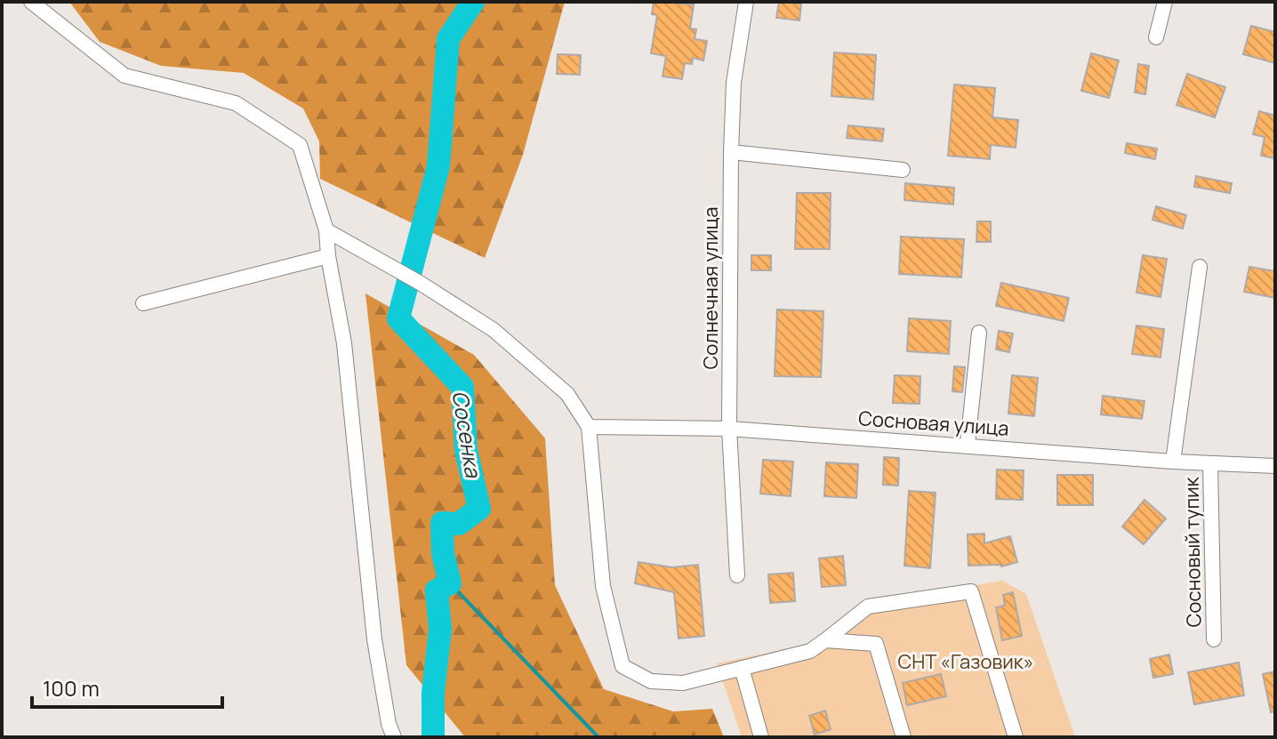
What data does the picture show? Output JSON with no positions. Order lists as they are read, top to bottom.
{
  "streets": {
    "lane": ["Солнечная улица", "Сосновая улица", "Сосновый тупик"]
  },
  "crossings": [
    ["Солнечная улица", "Сосновая улица"],
    ["Сосновая улица", "Сосновый тупик"]
  ],
  "water": ["Сосенка"],
  "parks": ["СНТ «Газовик»"],
  "scale_bar": "100 m"
}
